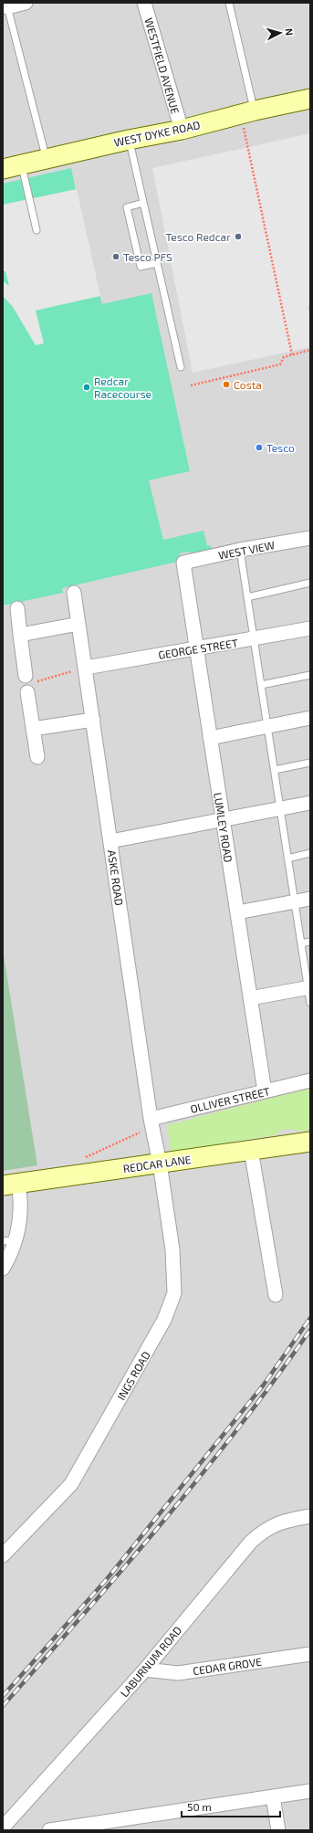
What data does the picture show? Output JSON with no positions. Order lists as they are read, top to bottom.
{
  "streets": {
    "street": [
      "WESTFIELD AVENUE",
      "WEST DYKE ROAD",
      "WEST VIEW",
      "GEORGE STREET",
      "LUMLEY ROAD",
      "ASKE ROAD",
      "OLLIVER STREET",
      "REDCAR LANE",
      "INGS ROAD",
      "LABURNUM ROAD",
      "CEDAR GROVE"
    ]
  },
  "crossings": [
    ["WESTFIELD AVENUE", "WEST DYKE ROAD"],
    ["WEST VIEW", "LUMLEY ROAD"],
    ["GEORGE STREET", "LUMLEY ROAD"],
    ["GEORGE STREET", "ASKE ROAD"],
    ["LUMLEY ROAD", "OLLIVER STREET"],
    ["ASKE ROAD", "OLLIVER STREET"],
    ["ASKE ROAD", "REDCAR LANE"],
    ["ASKE ROAD", "INGS ROAD"],
    ["REDCAR LANE", "INGS ROAD"],
    ["LABURNUM ROAD", "CEDAR GROVE"]
  ],
  "places": [
    "Tesco Redcar",
    "Tesco PFS",
    "Costa",
    "Redcar Racecourse",
    "Tesco"
  ],
  "scale_bar": "50 m",
  "north": "right"
}
